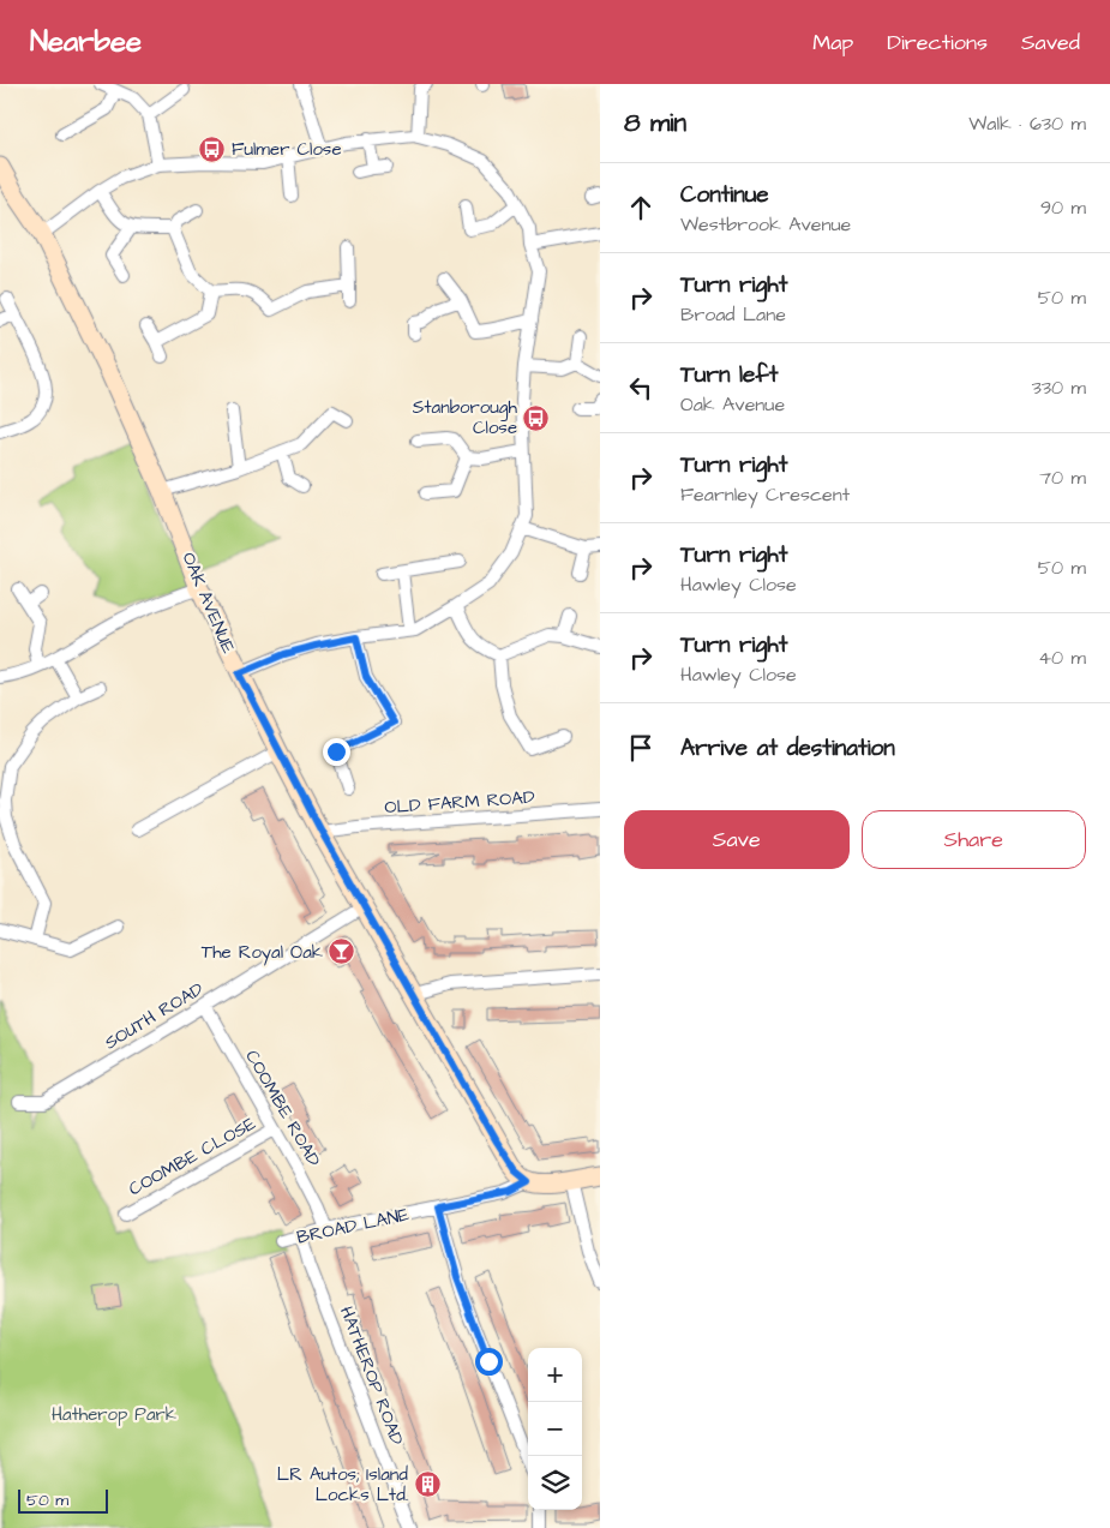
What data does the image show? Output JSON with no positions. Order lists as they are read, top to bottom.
{
  "streets": {
    "street": [
      "OAK AVENUE",
      "OLD FARM ROAD",
      "SOUTH ROAD",
      "COOMBE ROAD",
      "COOMBE CLOSE",
      "BROAD LANE",
      "HATHEROP ROAD"
    ]
  },
  "crossings": [
    ["OAK AVENUE", "OLD FARM ROAD"],
    ["OAK AVENUE", "SOUTH ROAD"],
    ["OAK AVENUE", "BROAD LANE"],
    ["SOUTH ROAD", "COOMBE ROAD"],
    ["COOMBE ROAD", "COOMBE CLOSE"],
    ["COOMBE ROAD", "BROAD LANE"],
    ["BROAD LANE", "HATHEROP ROAD"]
  ],
  "parks": ["Hatherop Park"],
  "places": {
    "bus stop": ["Fulmer Close", "Stanborough Close"],
    "bar": ["The Royal Oak"],
    "building": ["LR Autos; Island Locks Ltd."]
  },
  "scale_bar": "50 m",
  "page": {
    "header": "Nearbee",
    "nav": ["Map", "Directions", "Saved"],
    "heading": ["8 min", "Walk · 630 m"],
    "list": [
      ["Continue", "Westbrook Avenue", "90 m"],
      ["Turn right", "Broad Lane", "50 m"],
      ["Turn left", "Oak Avenue", "330 m"],
      ["Turn right", "Fearnley Crescent", "70 m"],
      ["Turn right", "Hawley Close", "50 m"],
      ["Turn right", "Hawley Close", "40 m"],
      "Arrive at destination"
    ],
    "buttons": ["Save", "Share"],
    "map_buttons": ["+", "−"],
    "scale": "50 m"
  }
}
